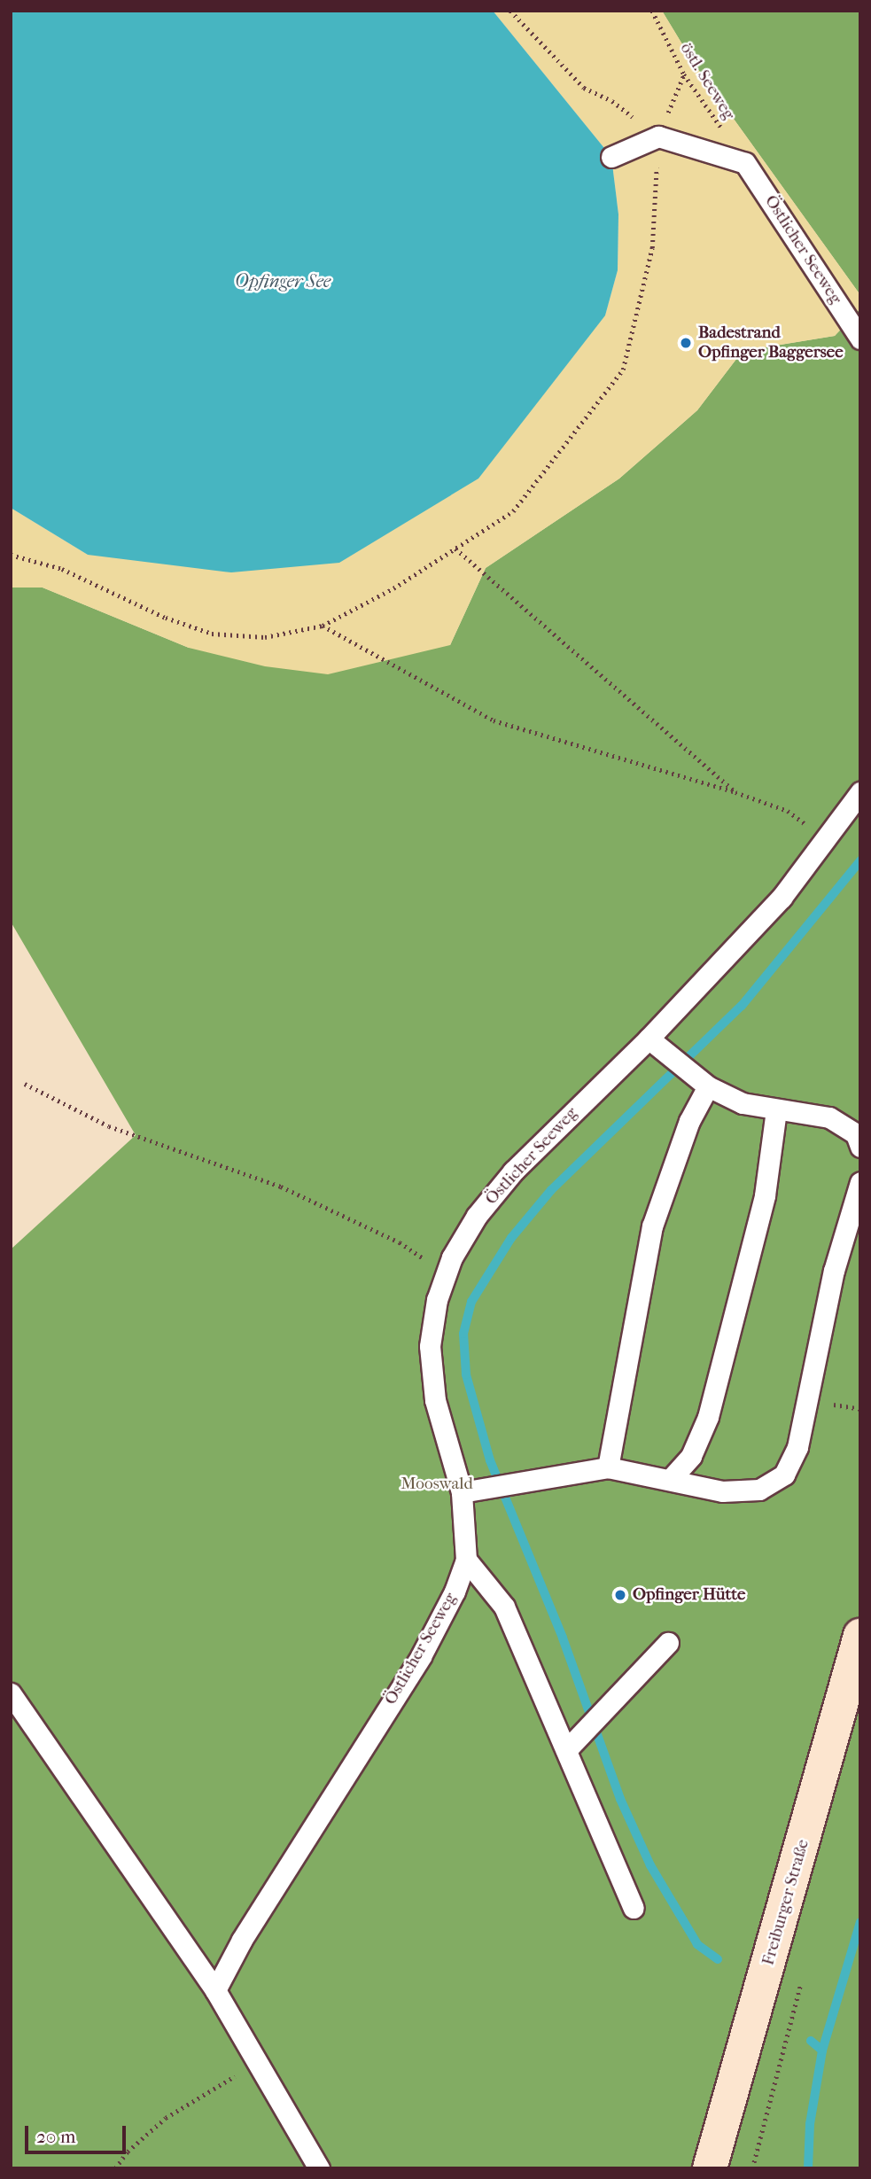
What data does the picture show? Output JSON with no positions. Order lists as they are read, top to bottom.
{
  "streets": {
    "main road": ["Freiburger Straße"],
    "lane": ["Östlicher Seeweg"],
    "path": ["östl. Seeweg"]
  },
  "crossings": [
    ["östl. Seeweg", "Östlicher Seeweg"]
  ],
  "water": ["Opfinger See"],
  "parks": ["Mooswald"],
  "places": ["Badestrand Opfinger Baggersee", "Opfinger Hütte"],
  "scale_bar": "20 m"
}
